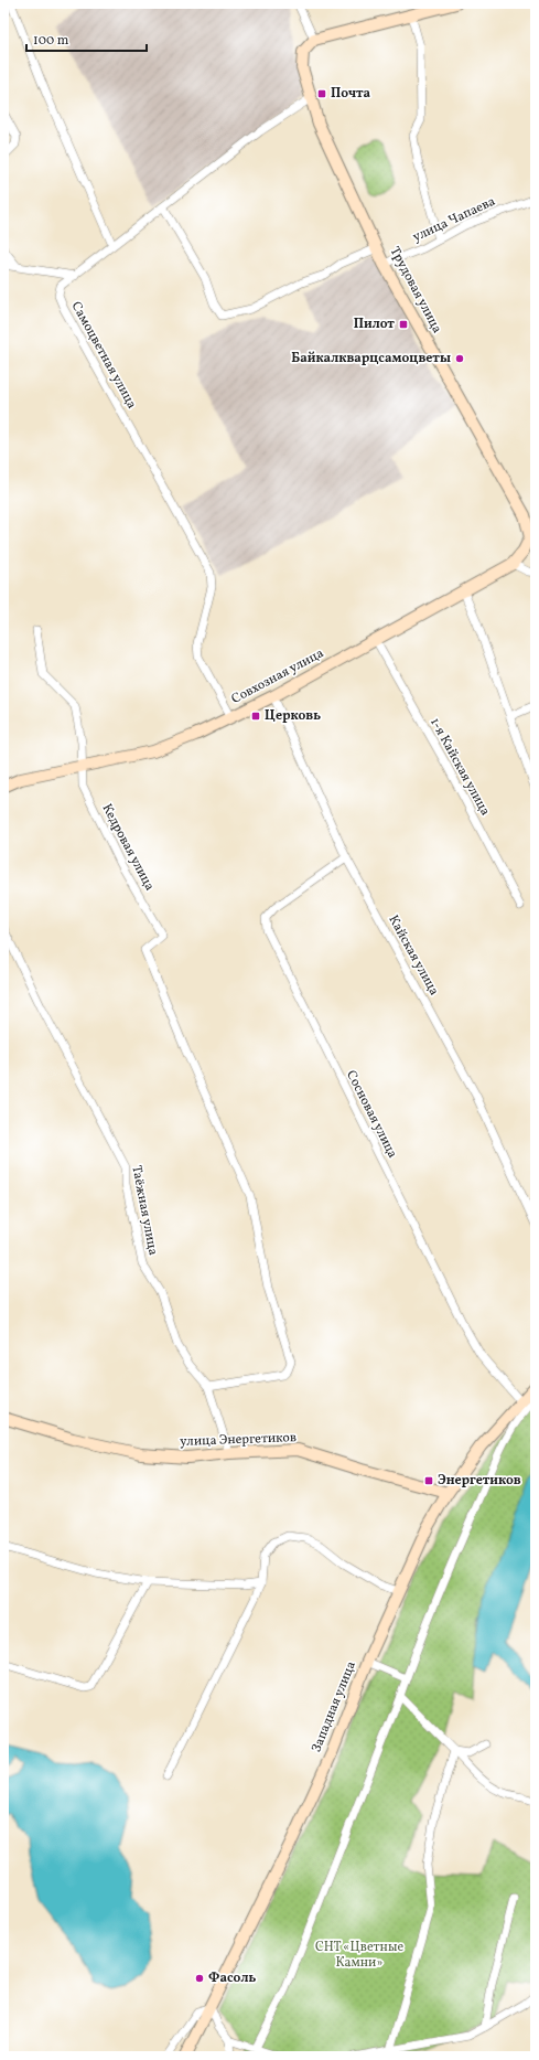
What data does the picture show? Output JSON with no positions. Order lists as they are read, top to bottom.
{
  "streets": {
    "street": [
      "улица Чапаева",
      "Трудовая улица",
      "Самоцветная улица",
      "Совхозная улица",
      "1-я Кайская улица",
      "Кедровая улица",
      "Кайская улица",
      "Сосновая улица",
      "Таёжная улица",
      "улица Энергетиков",
      "Западная улица"
    ]
  },
  "crossings": [
    ["улица Чапаева", "Трудовая улица"],
    ["Трудовая улица", "Самоцветная улица"],
    ["Трудовая улица", "Совхозная улица"],
    ["Самоцветная улица", "Совхозная улица"],
    ["Совхозная улица", "1-я Кайская улица"],
    ["Совхозная улица", "Кедровая улица"],
    ["Совхозная улица", "Кайская улица"],
    ["Кедровая улица", "Таёжная улица"],
    ["Кайская улица", "Сосновая улица"],
    ["Сосновая улица", "Западная улица"],
    ["Таёжная улица", "улица Энергетиков"],
    ["улица Энергетиков", "Западная улица"]
  ],
  "parks": ["СНТ «Цветные Камни»"],
  "places": {
    "transit": [
      "Почта",
      "Пилот",
      "Церковь",
      "Энергетиков"
    ],
    "other": ["Байкалкварцсамоцветы", "Фасоль"]
  },
  "scale_bar": "100 m"
}
